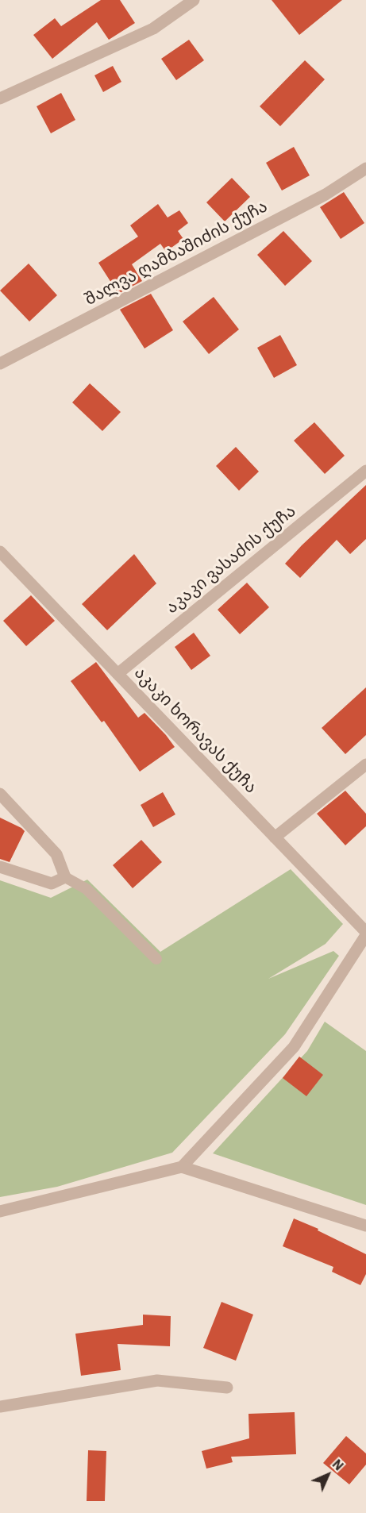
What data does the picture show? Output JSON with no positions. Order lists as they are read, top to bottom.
{
  "streets": {
    "street": ["შალვა ღამბაშიძის ქუჩა", "აკაკი ვასაძის ქუჩა", "აკაკი ხორავას ქუჩა"]
  },
  "crossings": [
    ["აკაკი ვასაძის ქუჩა", "აკაკი ხორავას ქუჩა"]
  ],
  "north": "top right"
}
